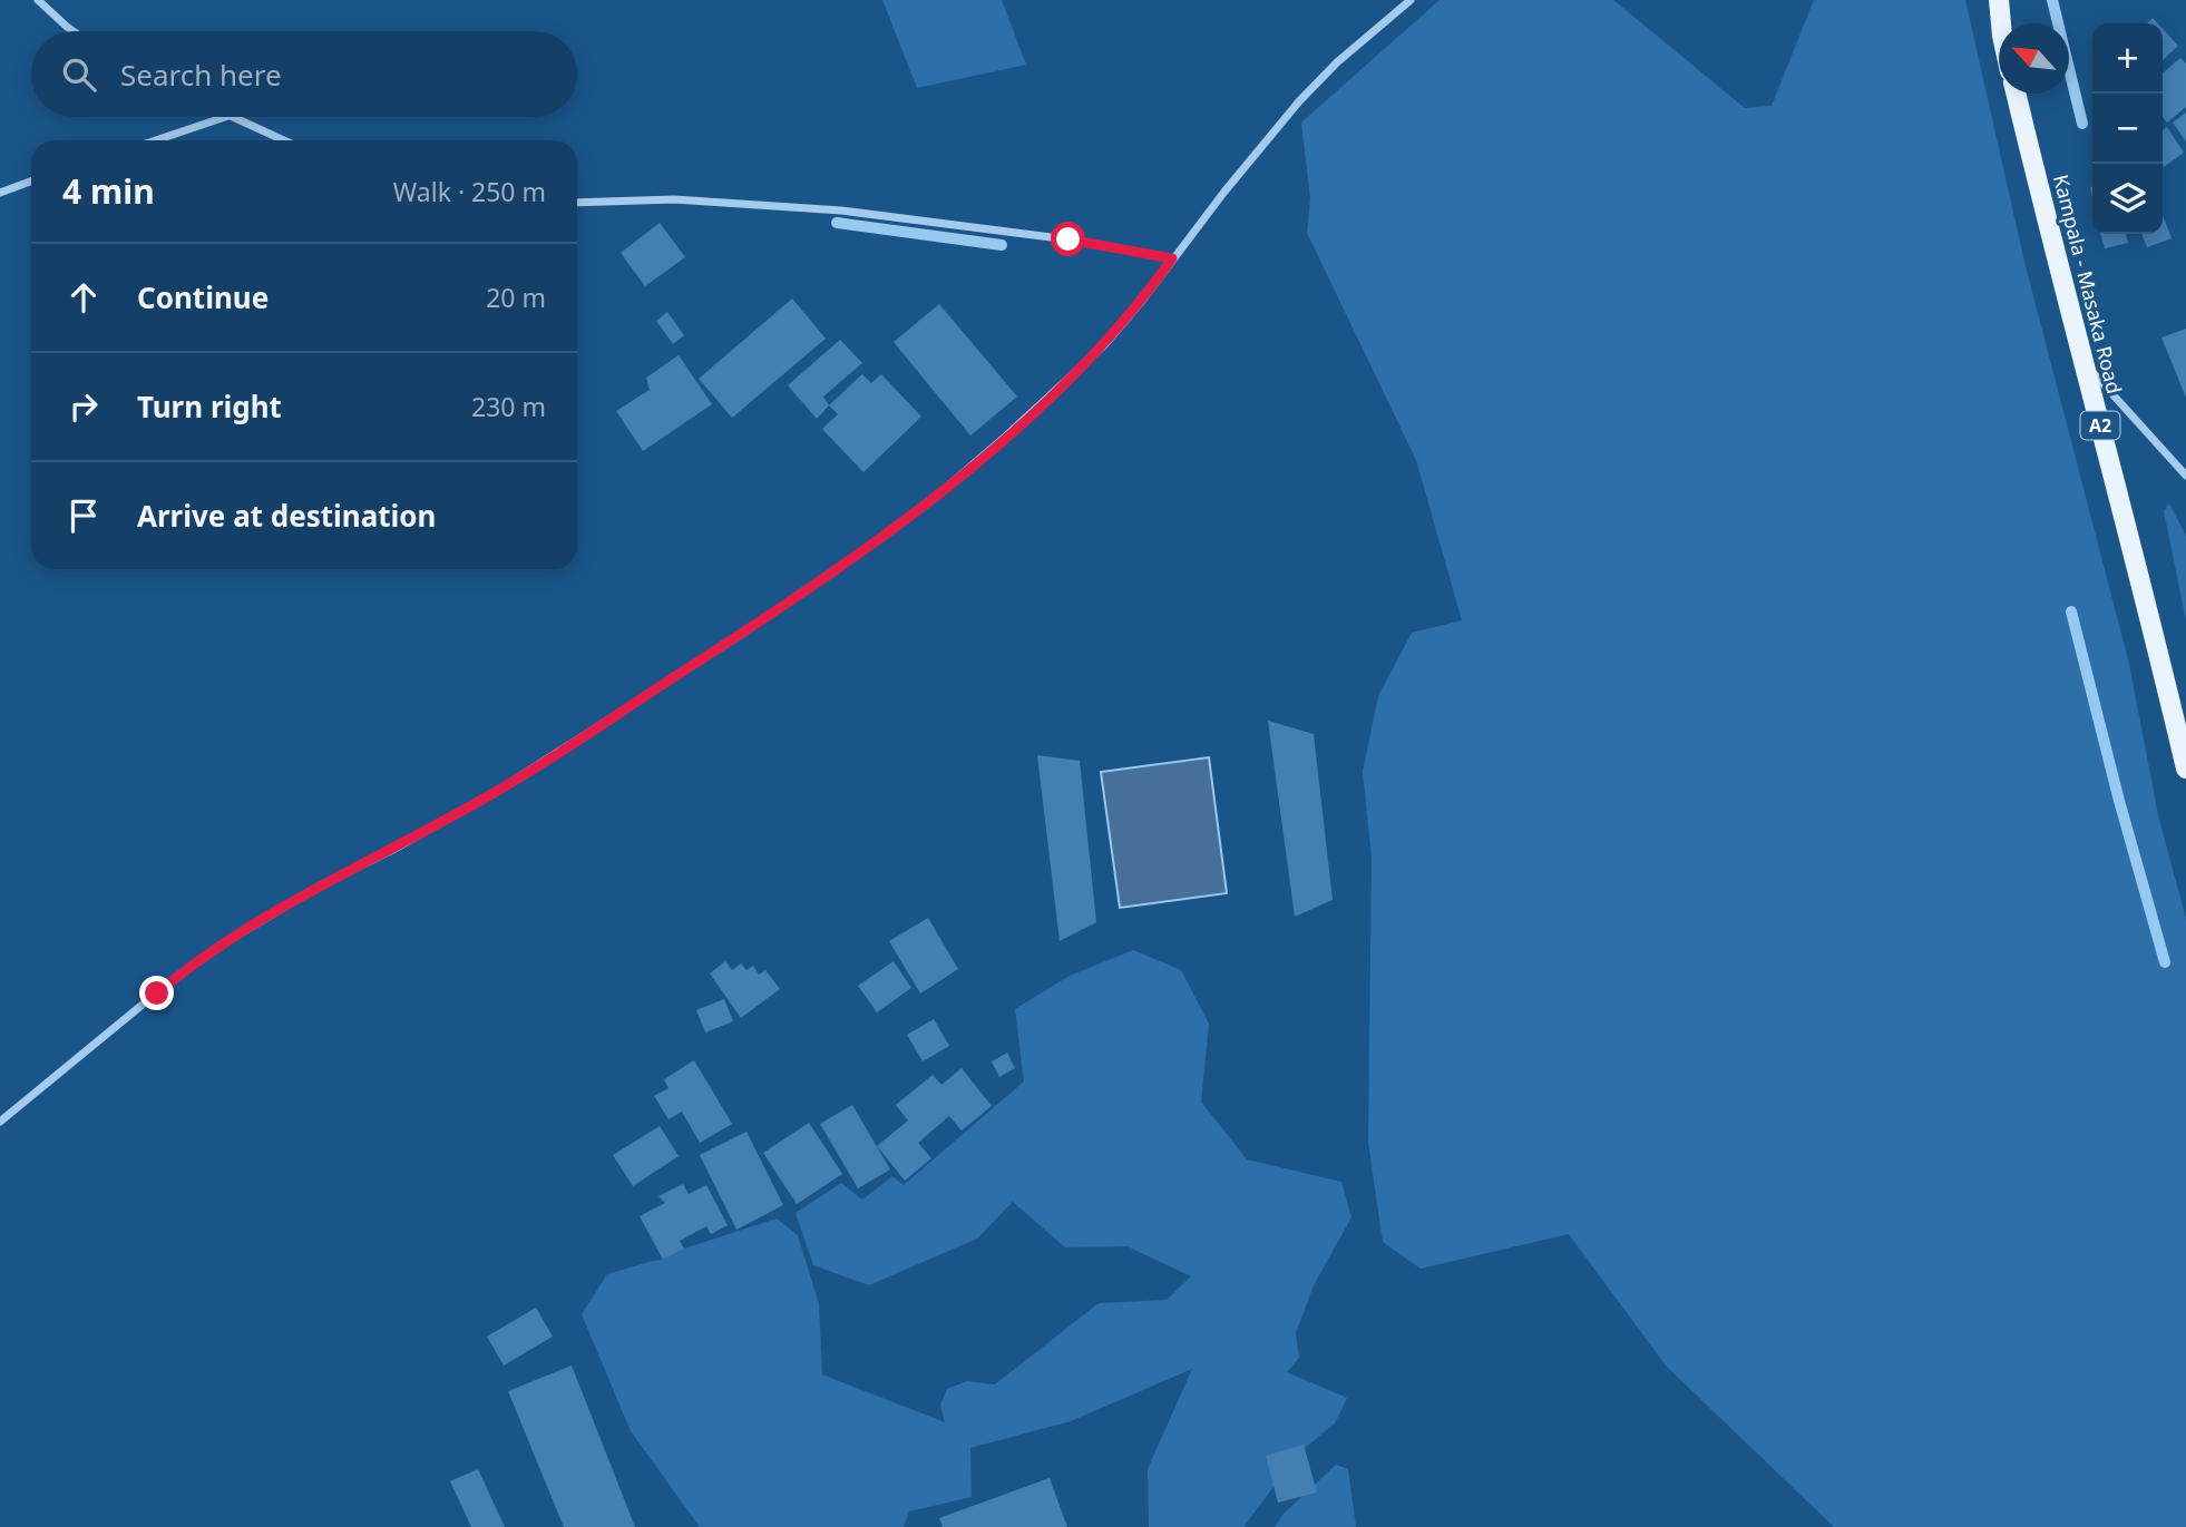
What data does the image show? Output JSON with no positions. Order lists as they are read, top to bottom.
{
  "streets": {
    "main road": ["Kampala - Masaka Road", "A2"]
  },
  "north": "top left",
  "page": {
    "map_buttons": ["+", "−"],
    "search": "Search here",
    "heading": ["4 min", "Walk · 250 m"],
    "list": [
      ["Continue", "20 m"],
      ["Turn right", "230 m"],
      "Arrive at destination"
    ]
  }
}
